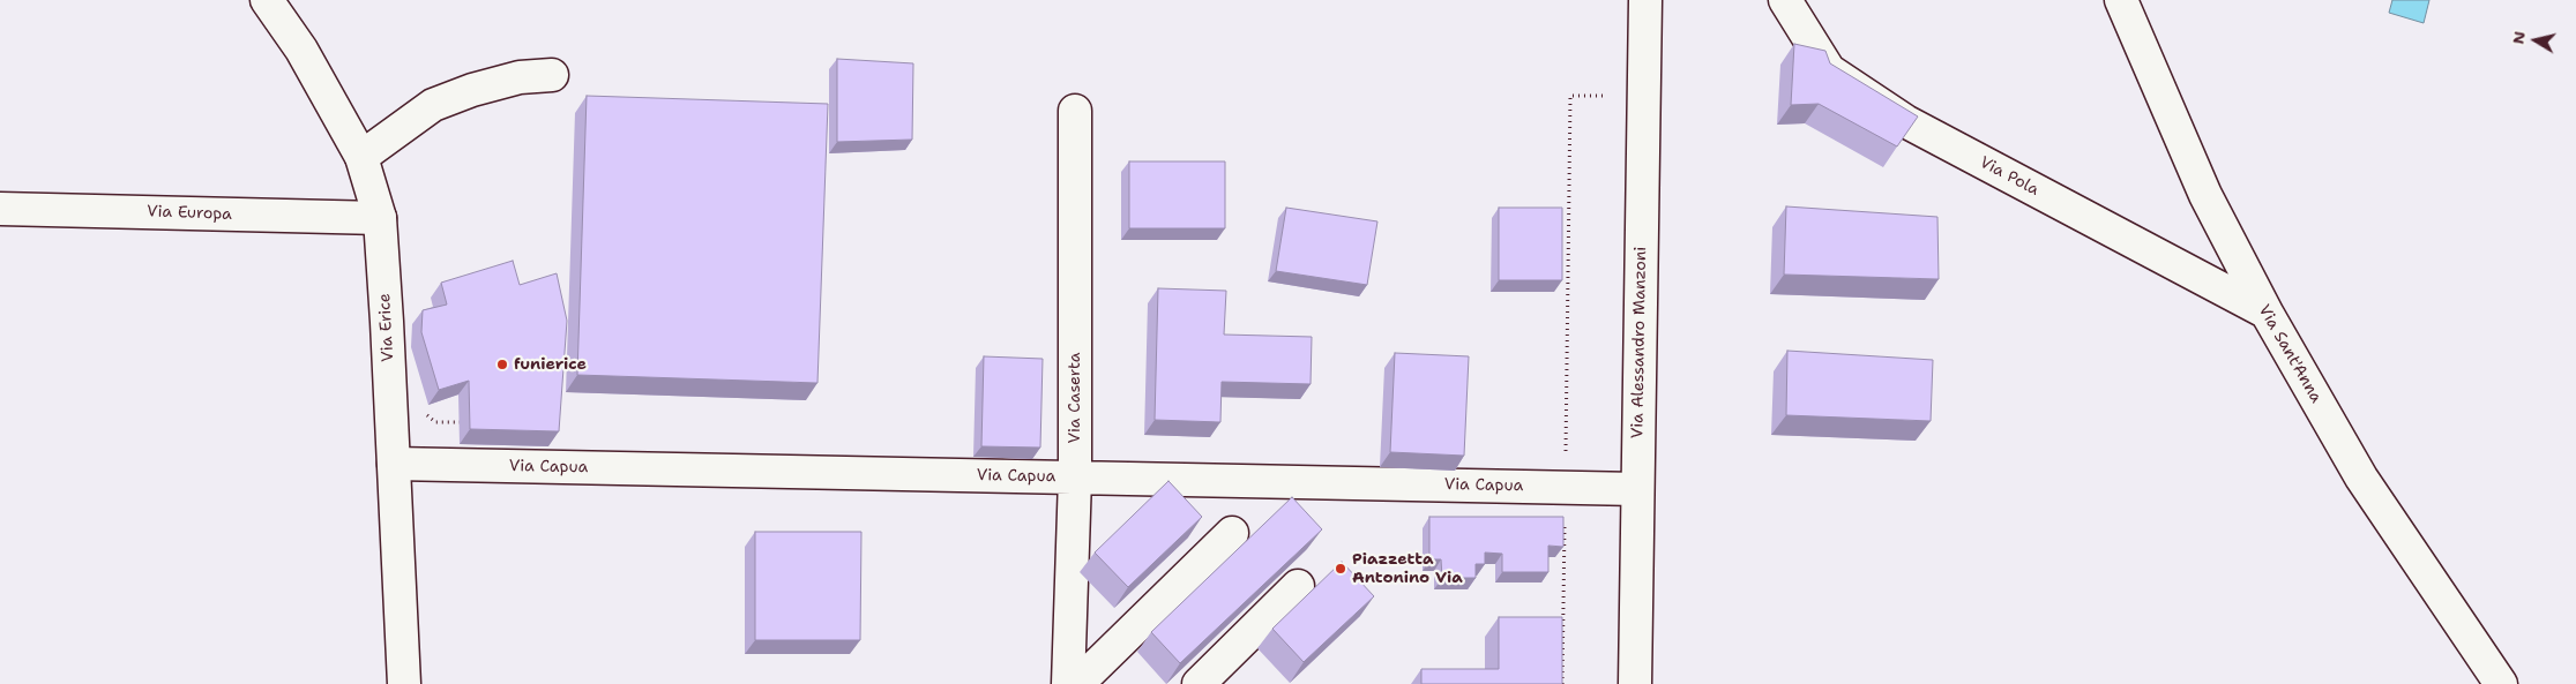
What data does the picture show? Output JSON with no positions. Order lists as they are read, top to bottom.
{
  "streets": {
    "street": [
      "Via Pola",
      "Via Europa",
      "Via Erice",
      "Via Alessandro Manzoni",
      "Via Sant'Anna",
      "Via Caserta",
      "Via Capua"
    ]
  },
  "crossings": [
    ["Via Pola", "Via Sant'Anna"],
    ["Via Europa", "Via Erice"],
    ["Via Erice", "Via Capua"],
    ["Via Alessandro Manzoni", "Via Capua"],
    ["Via Caserta", "Via Capua"]
  ],
  "places": ["funierice", "Piazzetta Antonino Via"],
  "north": "left"
}
